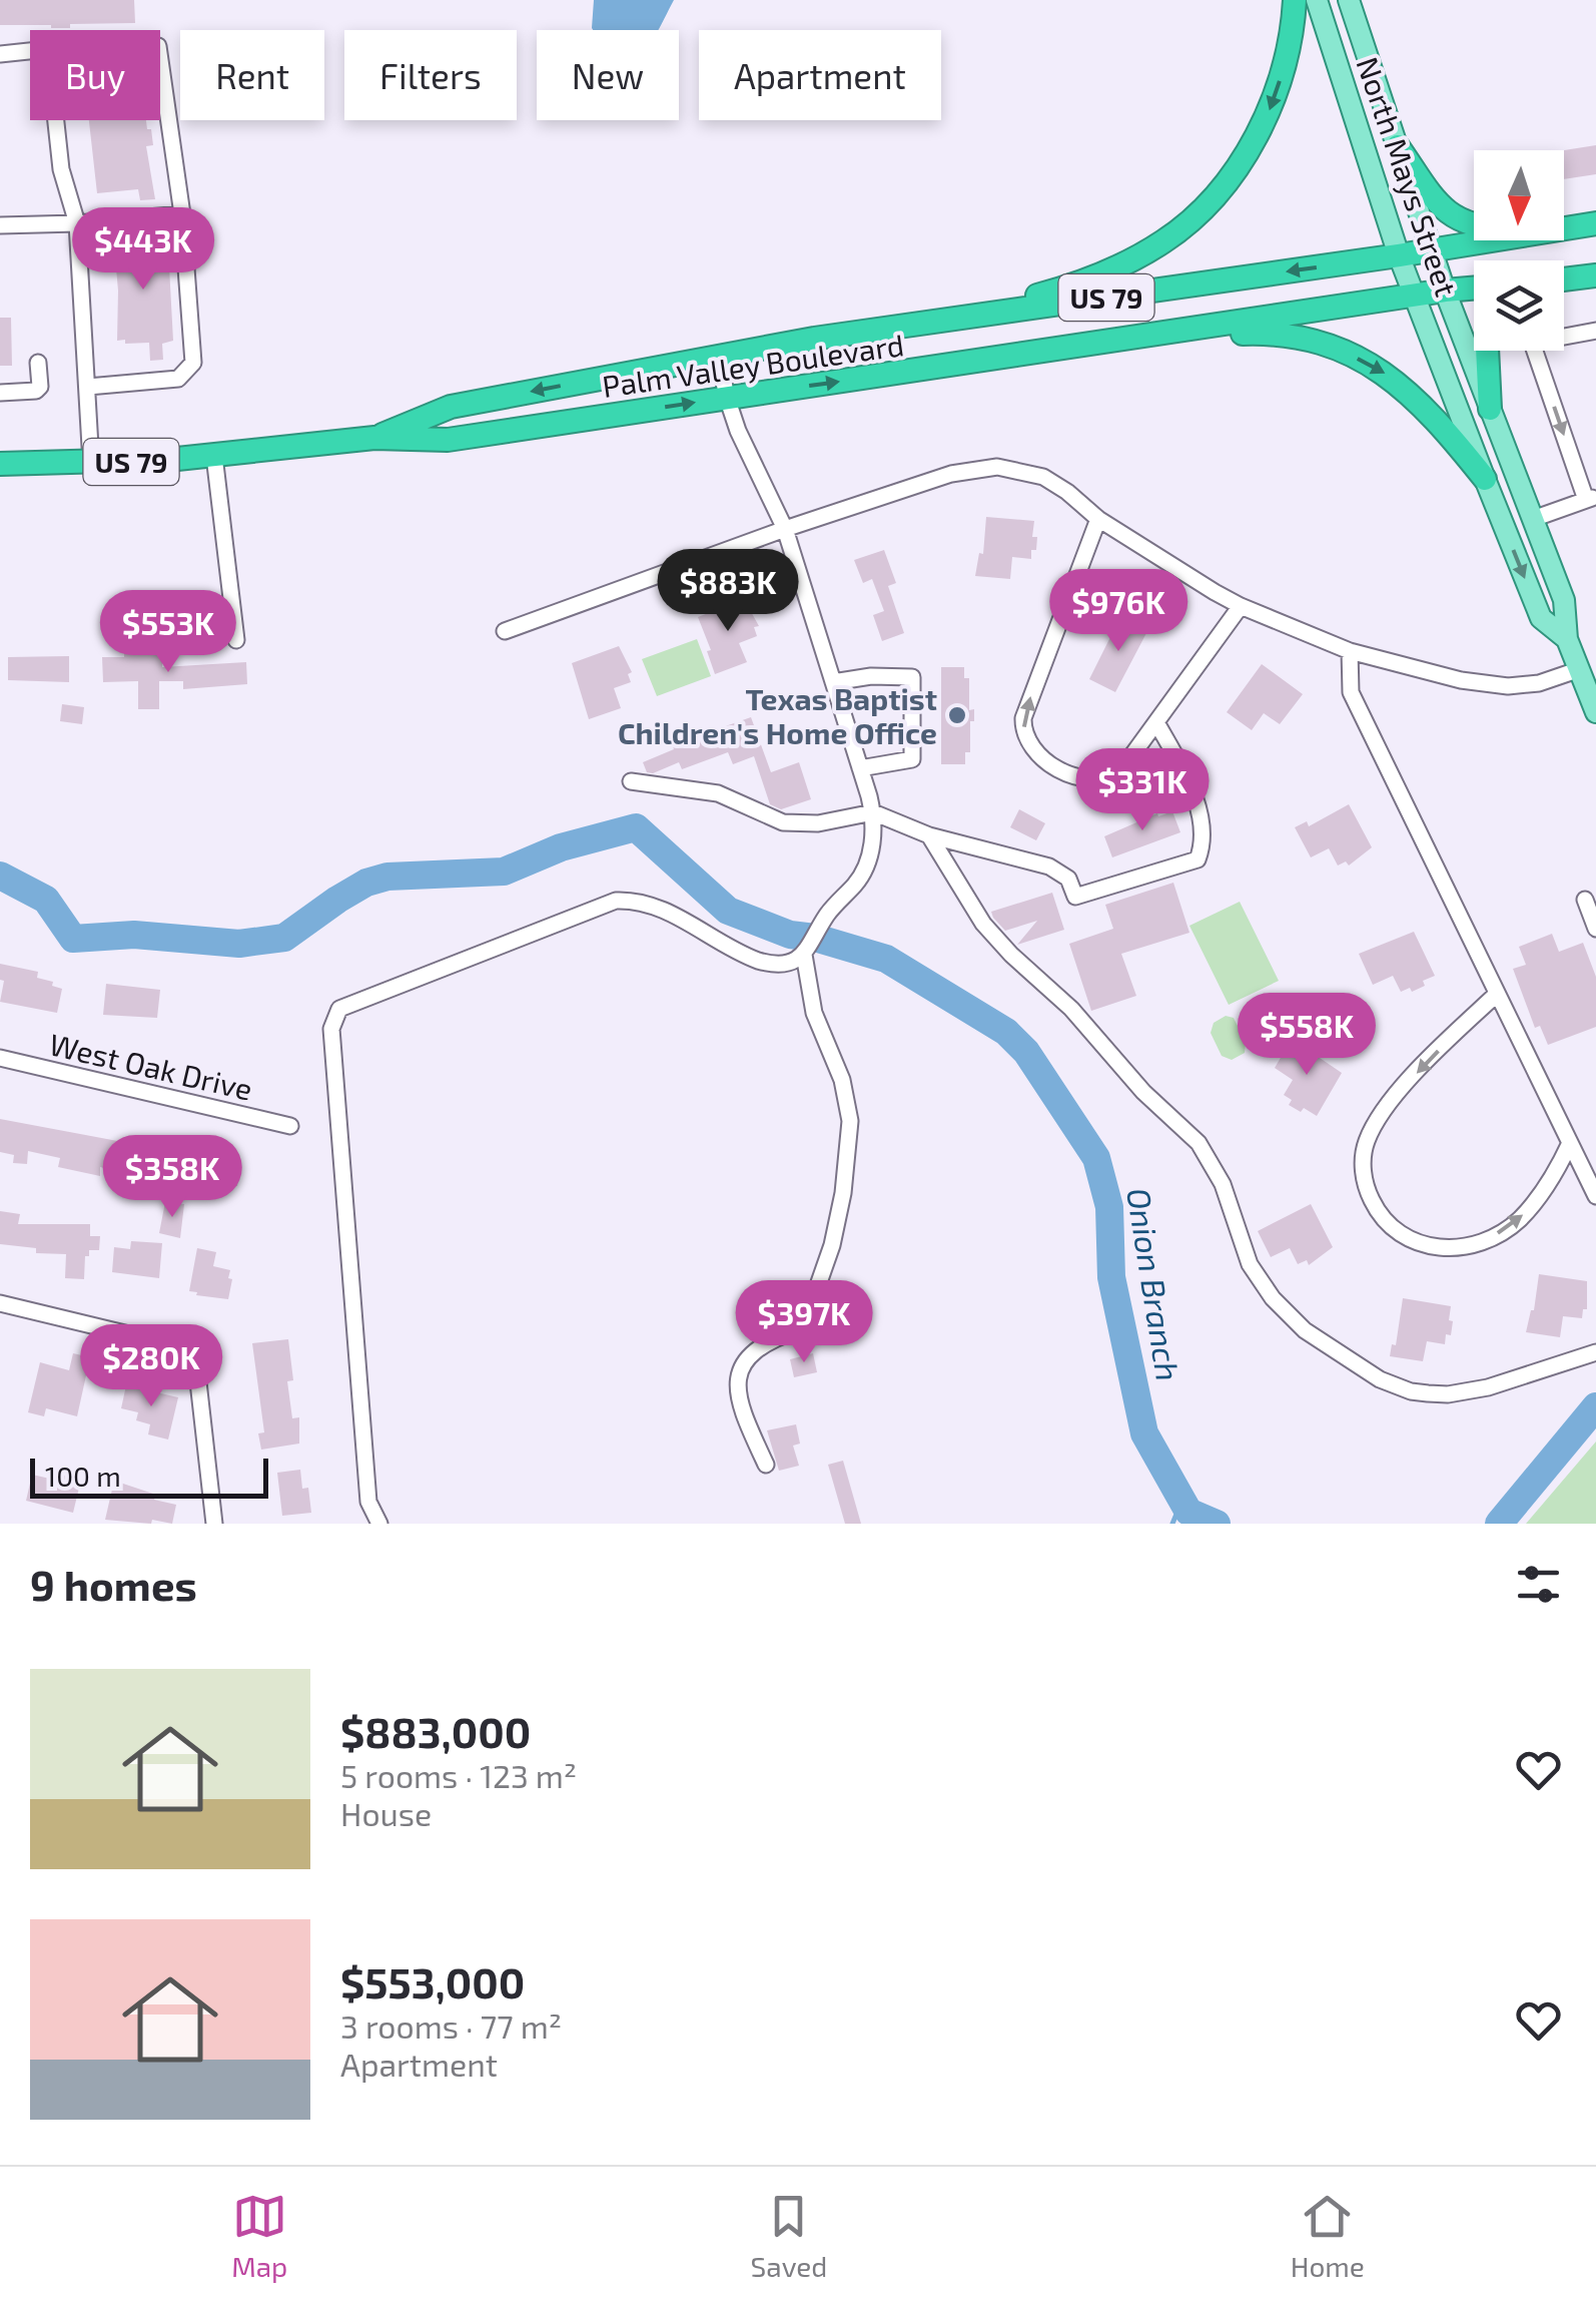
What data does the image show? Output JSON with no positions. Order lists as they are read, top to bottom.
{
  "streets": {
    "highway": ["US 79", "Palm Valley Boulevard"],
    "main road": ["North Mays Street"],
    "street": ["West Oak Drive"]
  },
  "crossings": [
    ["North Mays Street", "US 79"],
    ["US 79", "Palm Valley Boulevard"]
  ],
  "water": ["Onion Branch"],
  "places": ["Texas Baptist Children's Home Office"],
  "scale_bar": "100 m",
  "north": "bottom",
  "page": {
    "chip": [
      "Buy",
      "Rent",
      "Filters",
      "New",
      "Apartment"
    ],
    "price": [
      "$443K",
      "$883K",
      "$976K",
      "$553K",
      "$331K",
      "$558K",
      "$358K",
      "$397K",
      "$280K"
    ],
    "scale": "100 m",
    "heading": "9 homes",
    "list": [
      {
        "name": "$883,000",
        "note": "5 rooms · 123 m² · House"
      },
      {
        "name": "$553,000",
        "note": "3 rooms · 77 m² · Apartment"
      }
    ],
    "tabs": ["Map", "Saved", "Home"]
  }
}
